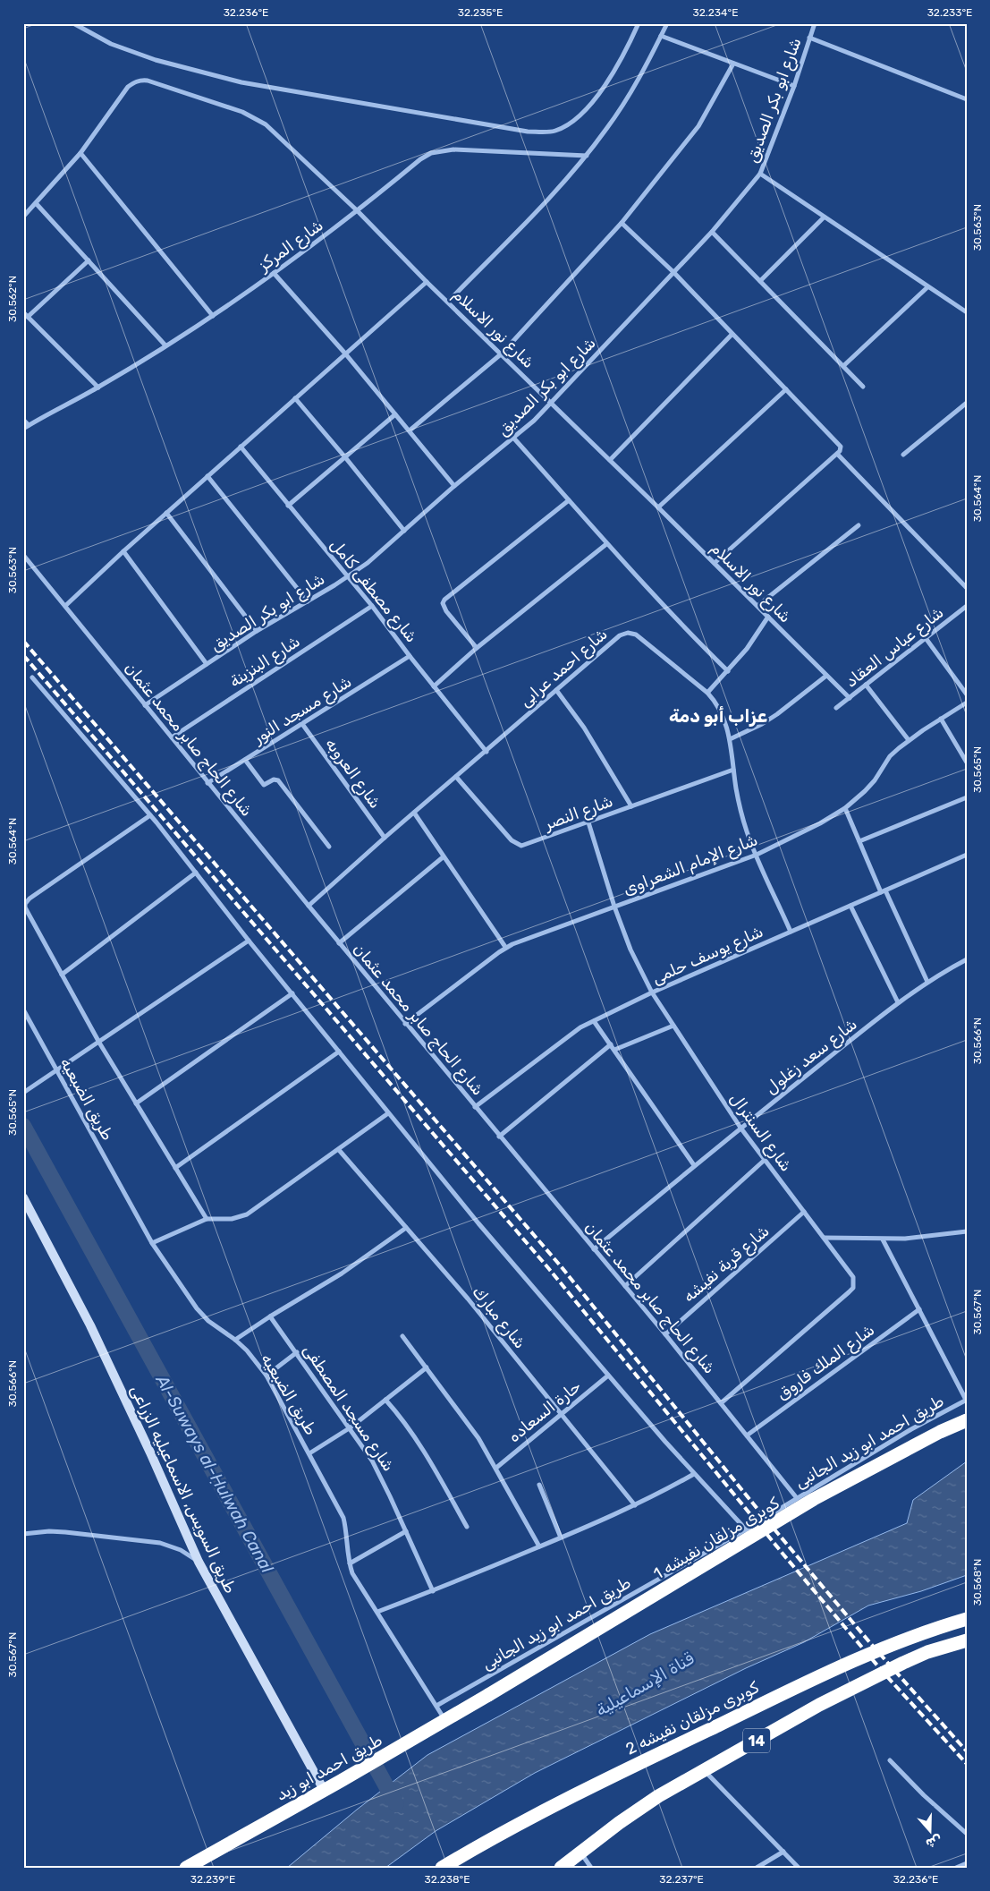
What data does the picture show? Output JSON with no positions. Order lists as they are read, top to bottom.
{
  "streets": {
    "highway": [
      "كوبرى مزلقان نفيشه 1",
      "كوبرى مزلقان نفيشه 2",
      "14",
      "طريق احمد ابو زيد"
    ],
    "main road": ["طريق السويس, الاسماعيليه الزراعى"],
    "street": [
      "شارع ابو بكر الصديق",
      "شارع المركز",
      "شارع نور الاسلام",
      "شارع مصطفى كامل",
      "شارع عباس العقاد",
      "شارع البنزينة",
      "شارع احمد عرابى",
      "شارع مسجد النور",
      "شارع الحاج صابر محمد عثمان",
      "شارع العروبه",
      "شارع النصر",
      "شارع الإمام الشعراوى",
      "شارع يوسف حلمى",
      "شارع سعد زغلول",
      "طريق الضبعيه",
      "شارع السنترال",
      "شارع قرية نفيشه",
      "شارع مبارك",
      "شارع الملك فاروق",
      "شارع مسجد المصطفى",
      "حارة السعاده",
      "طريق احمد ابو زيد الجانبى"
    ]
  },
  "crossings": [
    ["شارع ابو بكر الصديق", "شارع نور الاسلام"],
    ["شارع ابو بكر الصديق", "شارع مصطفى كامل"],
    ["شارع ابو بكر الصديق", "شارع الحاج صابر محمد عثمان"],
    ["شارع المركز", "شارع نور الاسلام"],
    ["شارع نور الاسلام", "شارع عباس العقاد"],
    ["شارع مصطفى كامل", "شارع البنزينة"],
    ["شارع مصطفى كامل", "شارع احمد عرابى"],
    ["شارع مصطفى كامل", "شارع مسجد النور"],
    ["شارع البنزينة", "شارع الحاج صابر محمد عثمان"],
    ["شارع احمد عرابى", "شارع الحاج صابر محمد عثمان"],
    ["شارع احمد عرابى", "شارع العروبه"],
    ["شارع احمد عرابى", "شارع النصر"],
    ["شارع احمد عرابى", "شارع الإمام الشعراوى"],
    ["شارع احمد عرابى", "شارع يوسف حلمى"],
    ["شارع مسجد النور", "شارع الحاج صابر محمد عثمان"],
    ["شارع مسجد النور", "شارع العروبه"],
    ["شارع الحاج صابر محمد عثمان", "شارع الإمام الشعراوى"],
    ["شارع الحاج صابر محمد عثمان", "شارع يوسف حلمى"],
    ["شارع الحاج صابر محمد عثمان", "شارع سعد زغلول"],
    ["شارع الحاج صابر محمد عثمان", "شارع السنترال"],
    ["شارع الحاج صابر محمد عثمان", "شارع قرية نفيشه"],
    ["شارع الحاج صابر محمد عثمان", "شارع الملك فاروق"],
    ["شارع الحاج صابر محمد عثمان", "طريق احمد ابو زيد الجانبى"],
    ["شارع النصر", "شارع السنترال"],
    ["شارع الإمام الشعراوى", "شارع السنترال"],
    ["شارع يوسف حلمى", "شارع السنترال"],
    ["شارع سعد زغلول", "شارع السنترال"],
    ["طريق الضبعيه", "طريق احمد ابو زيد الجانبى"],
    ["طريق الضبعيه", "طريق احمد ابو زيد"],
    ["شارع السنترال", "شارع قرية نفيشه"],
    ["شارع مبارك", "حارة السعاده"],
    ["طريق السويس, الاسماعيليه الزراعى", "طريق احمد ابو زيد"],
    ["كوبرى مزلقان نفيشه 1", "طريق احمد ابو زيد"]
  ],
  "districts": ["عزاب أبو دمة"],
  "water": ["Al-Suways al-Ḥulwah Canal", "قناة الإسماعيلية"],
  "north": "bottom",
  "coordinates": [
    "32.236°E",
    "32.235°E",
    "32.234°E",
    "32.233°E",
    "30.563°N",
    "30.562°N",
    "30.564°N",
    "30.565°N",
    "30.566°N",
    "30.567°N",
    "30.568°N",
    "32.239°E",
    "32.238°E",
    "32.237°E"
  ]
}
